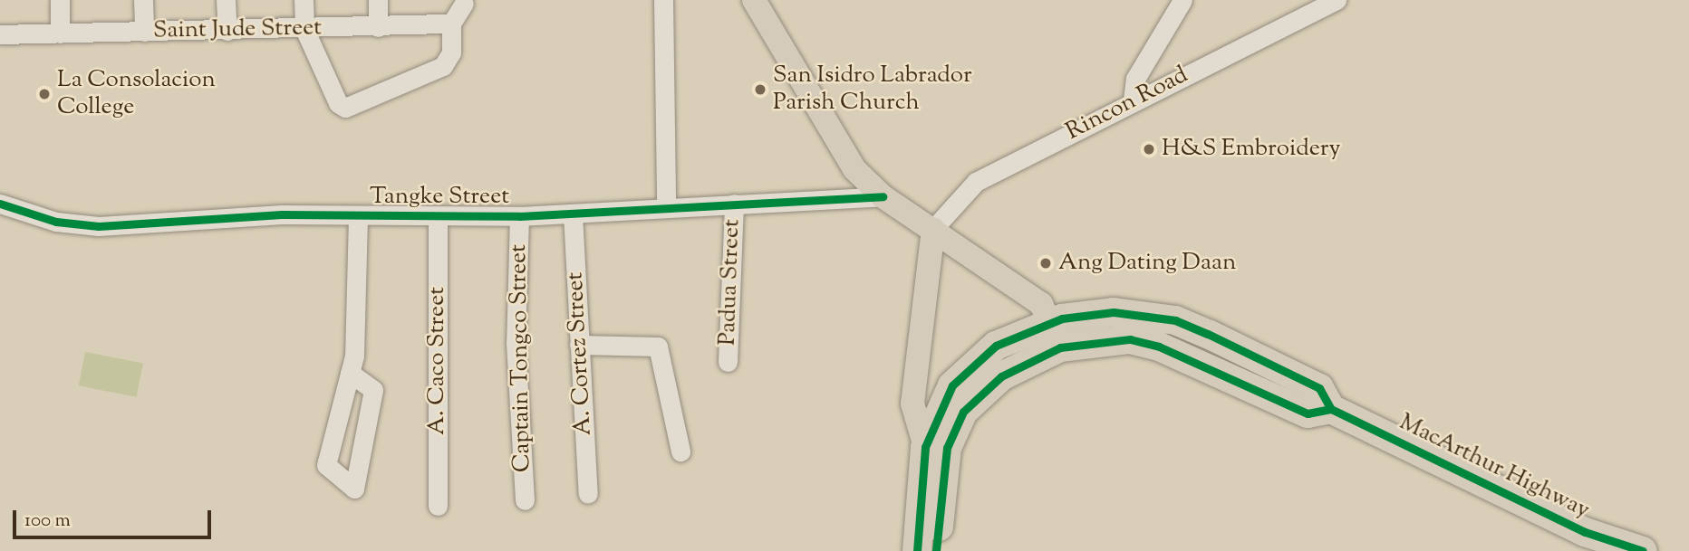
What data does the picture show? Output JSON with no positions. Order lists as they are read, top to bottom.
{
  "streets": {
    "highway": ["MacArthur Highway"],
    "street": [
      "Saint Jude Street",
      "Rincon Road",
      "Tangke Street",
      "Padua Street",
      "A. Cortez Street",
      "Captain Tongco Street",
      "A. Caco Street"
    ]
  },
  "crossings": [
    ["Tangke Street", "Padua Street"],
    ["Tangke Street", "A. Cortez Street"],
    ["Tangke Street", "Captain Tongco Street"],
    ["Tangke Street", "A. Caco Street"]
  ],
  "places": [
    "San Isidro Labrador Parish Church",
    "La Consolacion College",
    "H&S Embroidery",
    "Ang Dating Daan"
  ],
  "scale_bar": "100 m"
}
